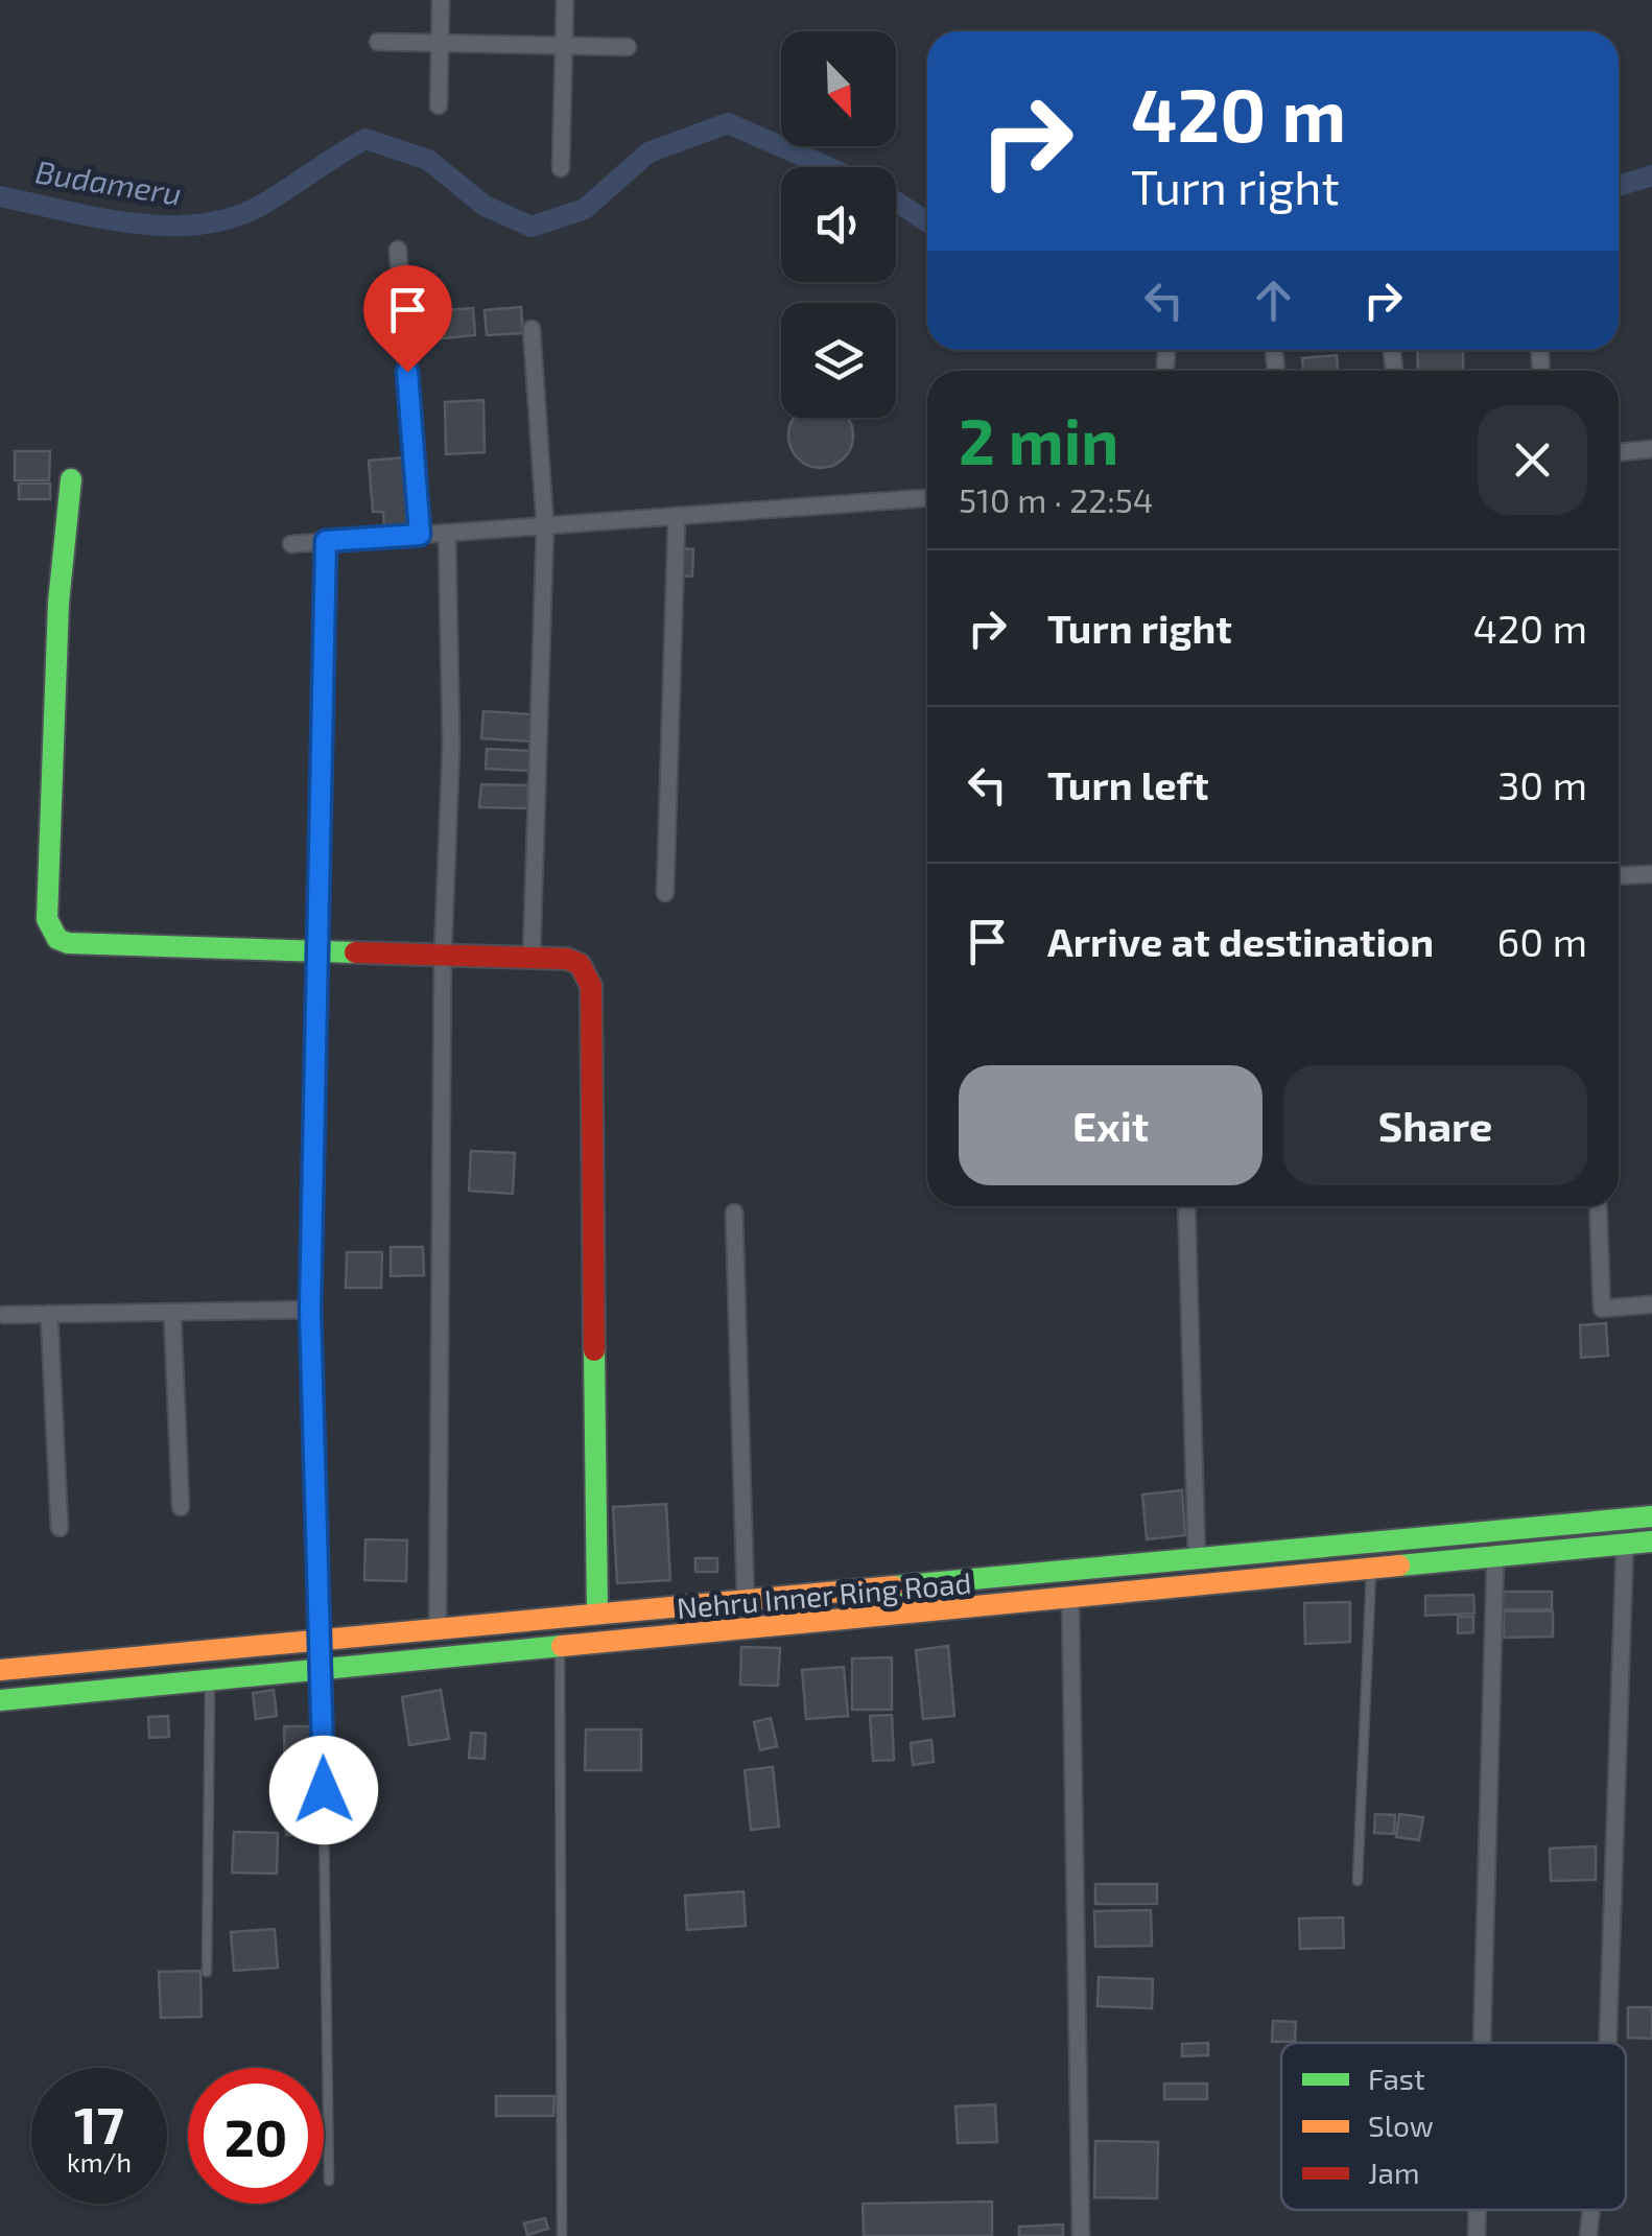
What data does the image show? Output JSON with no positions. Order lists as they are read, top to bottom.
{
  "streets": {
    "main road": ["Nehru Inner Ring Road"]
  },
  "water": ["Budameru"],
  "legend": ["Fast", "Slow", "Jam"],
  "north": "bottom right",
  "page": {
    "turn": ["420 m", "Turn right"],
    "heading": ["2 min", "510 m · 22:54"],
    "list": [
      {
        "name": "Turn right",
        "value": "420 m"
      },
      {
        "name": "Turn left",
        "value": "30 m"
      },
      {
        "name": "Arrive at destination",
        "value": "60 m"
      }
    ],
    "buttons": ["Exit", "Share"],
    "speed": "17 km/h",
    "limit": "20"
  }
}
